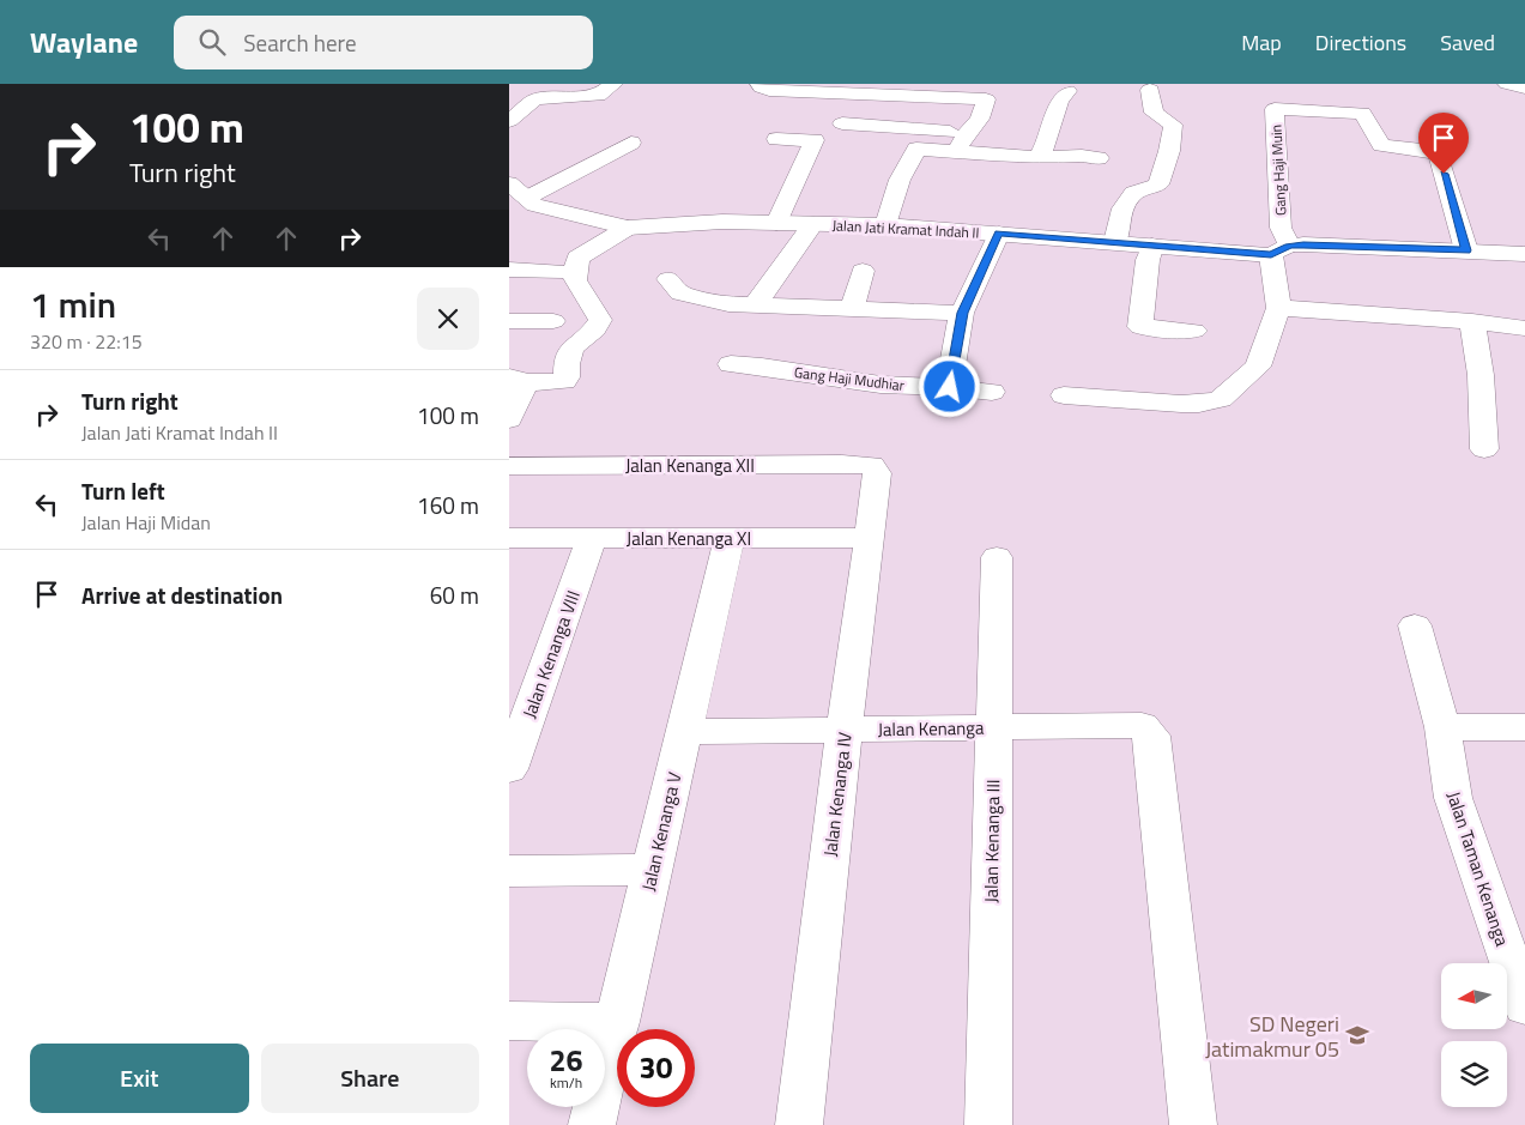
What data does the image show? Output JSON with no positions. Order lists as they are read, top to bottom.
{
  "streets": {
    "street": [
      "Gang Haji Muin",
      "Jalan Jati Kramat Indah II",
      "Gang Haji Mudhiar",
      "Jalan Kenanga XII",
      "Jalan Kenanga XI",
      "Jalan Kenanga VIII",
      "Jalan Kenanga",
      "Jalan Kenanga IV",
      "Jalan Kenanga V",
      "Jalan Kenanga III",
      "Jalan Taman Kenanga"
    ]
  },
  "crossings": [
    ["Gang Haji Muin", "Jalan Jati Kramat Indah II"],
    ["Jalan Kenanga XII", "Jalan Kenanga IV"],
    ["Jalan Kenanga XI", "Jalan Kenanga VIII"],
    ["Jalan Kenanga XI", "Jalan Kenanga IV"],
    ["Jalan Kenanga XI", "Jalan Kenanga V"],
    ["Jalan Kenanga", "Jalan Kenanga IV"],
    ["Jalan Kenanga", "Jalan Kenanga V"],
    ["Jalan Kenanga", "Jalan Kenanga III"]
  ],
  "places": {
    "school or university": ["SD Negeri Jatimakmur 05"]
  },
  "north": "left",
  "page": {
    "header": "Waylane",
    "search": "Search here",
    "nav": ["Map", "Directions", "Saved"],
    "turn": ["100 m", "Turn right"],
    "heading": ["1 min", "320 m · 22:15"],
    "list": [
      {
        "name": "Turn right",
        "note": "Jalan Jati Kramat Indah II",
        "value": "100 m"
      },
      {
        "name": "Turn left",
        "note": "Jalan Haji Midan",
        "value": "160 m"
      },
      {
        "name": "Arrive at destination",
        "value": "60 m"
      }
    ],
    "speed": "26 km/h",
    "limit": "30",
    "buttons": ["Exit", "Share"]
  }
}
